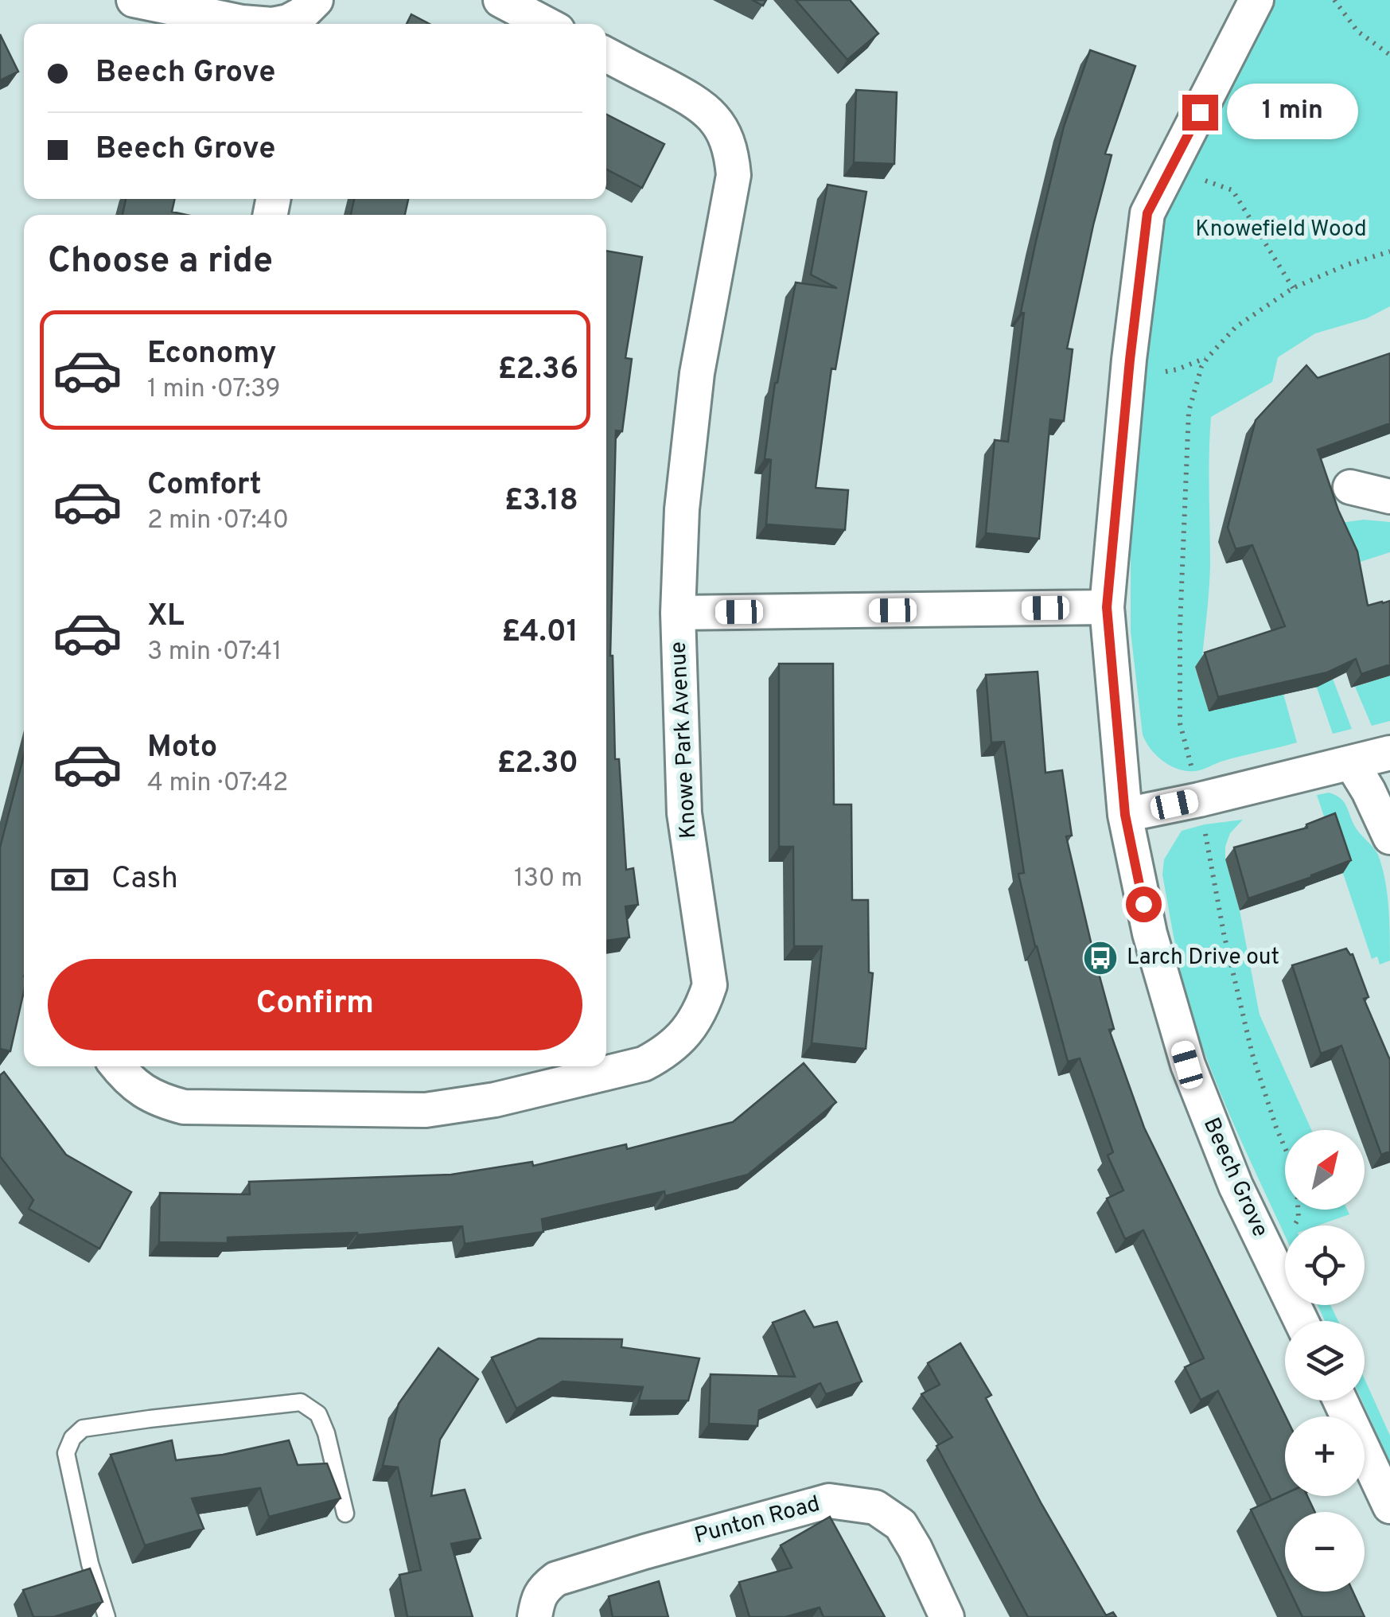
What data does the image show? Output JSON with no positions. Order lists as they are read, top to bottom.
{
  "streets": {
    "street": ["Knowe Park Avenue", "Beech Grove", "Punton Road"]
  },
  "parks": ["Knowefield Wood"],
  "places": {
    "bus stop": ["Larch Drive out"]
  },
  "north": "top right",
  "page": {
    "banner": ["Beech Grove", "Beech Grove"],
    "bubble": "1 min",
    "heading": "Choose a ride",
    "list": [
      {
        "name": "Economy",
        "note": "1 min · 07:39",
        "value": "£2.36"
      },
      {
        "name": "Comfort",
        "note": "2 min · 07:40",
        "value": "£3.18"
      },
      {
        "name": "XL",
        "note": "3 min · 07:41",
        "value": "£4.01"
      },
      {
        "name": "Moto",
        "note": "4 min · 07:42",
        "value": "£2.30"
      }
    ],
    "pay": ["Cash", "130 m"],
    "buttons": "Confirm",
    "map_buttons": ["+", "−"]
  }
}
